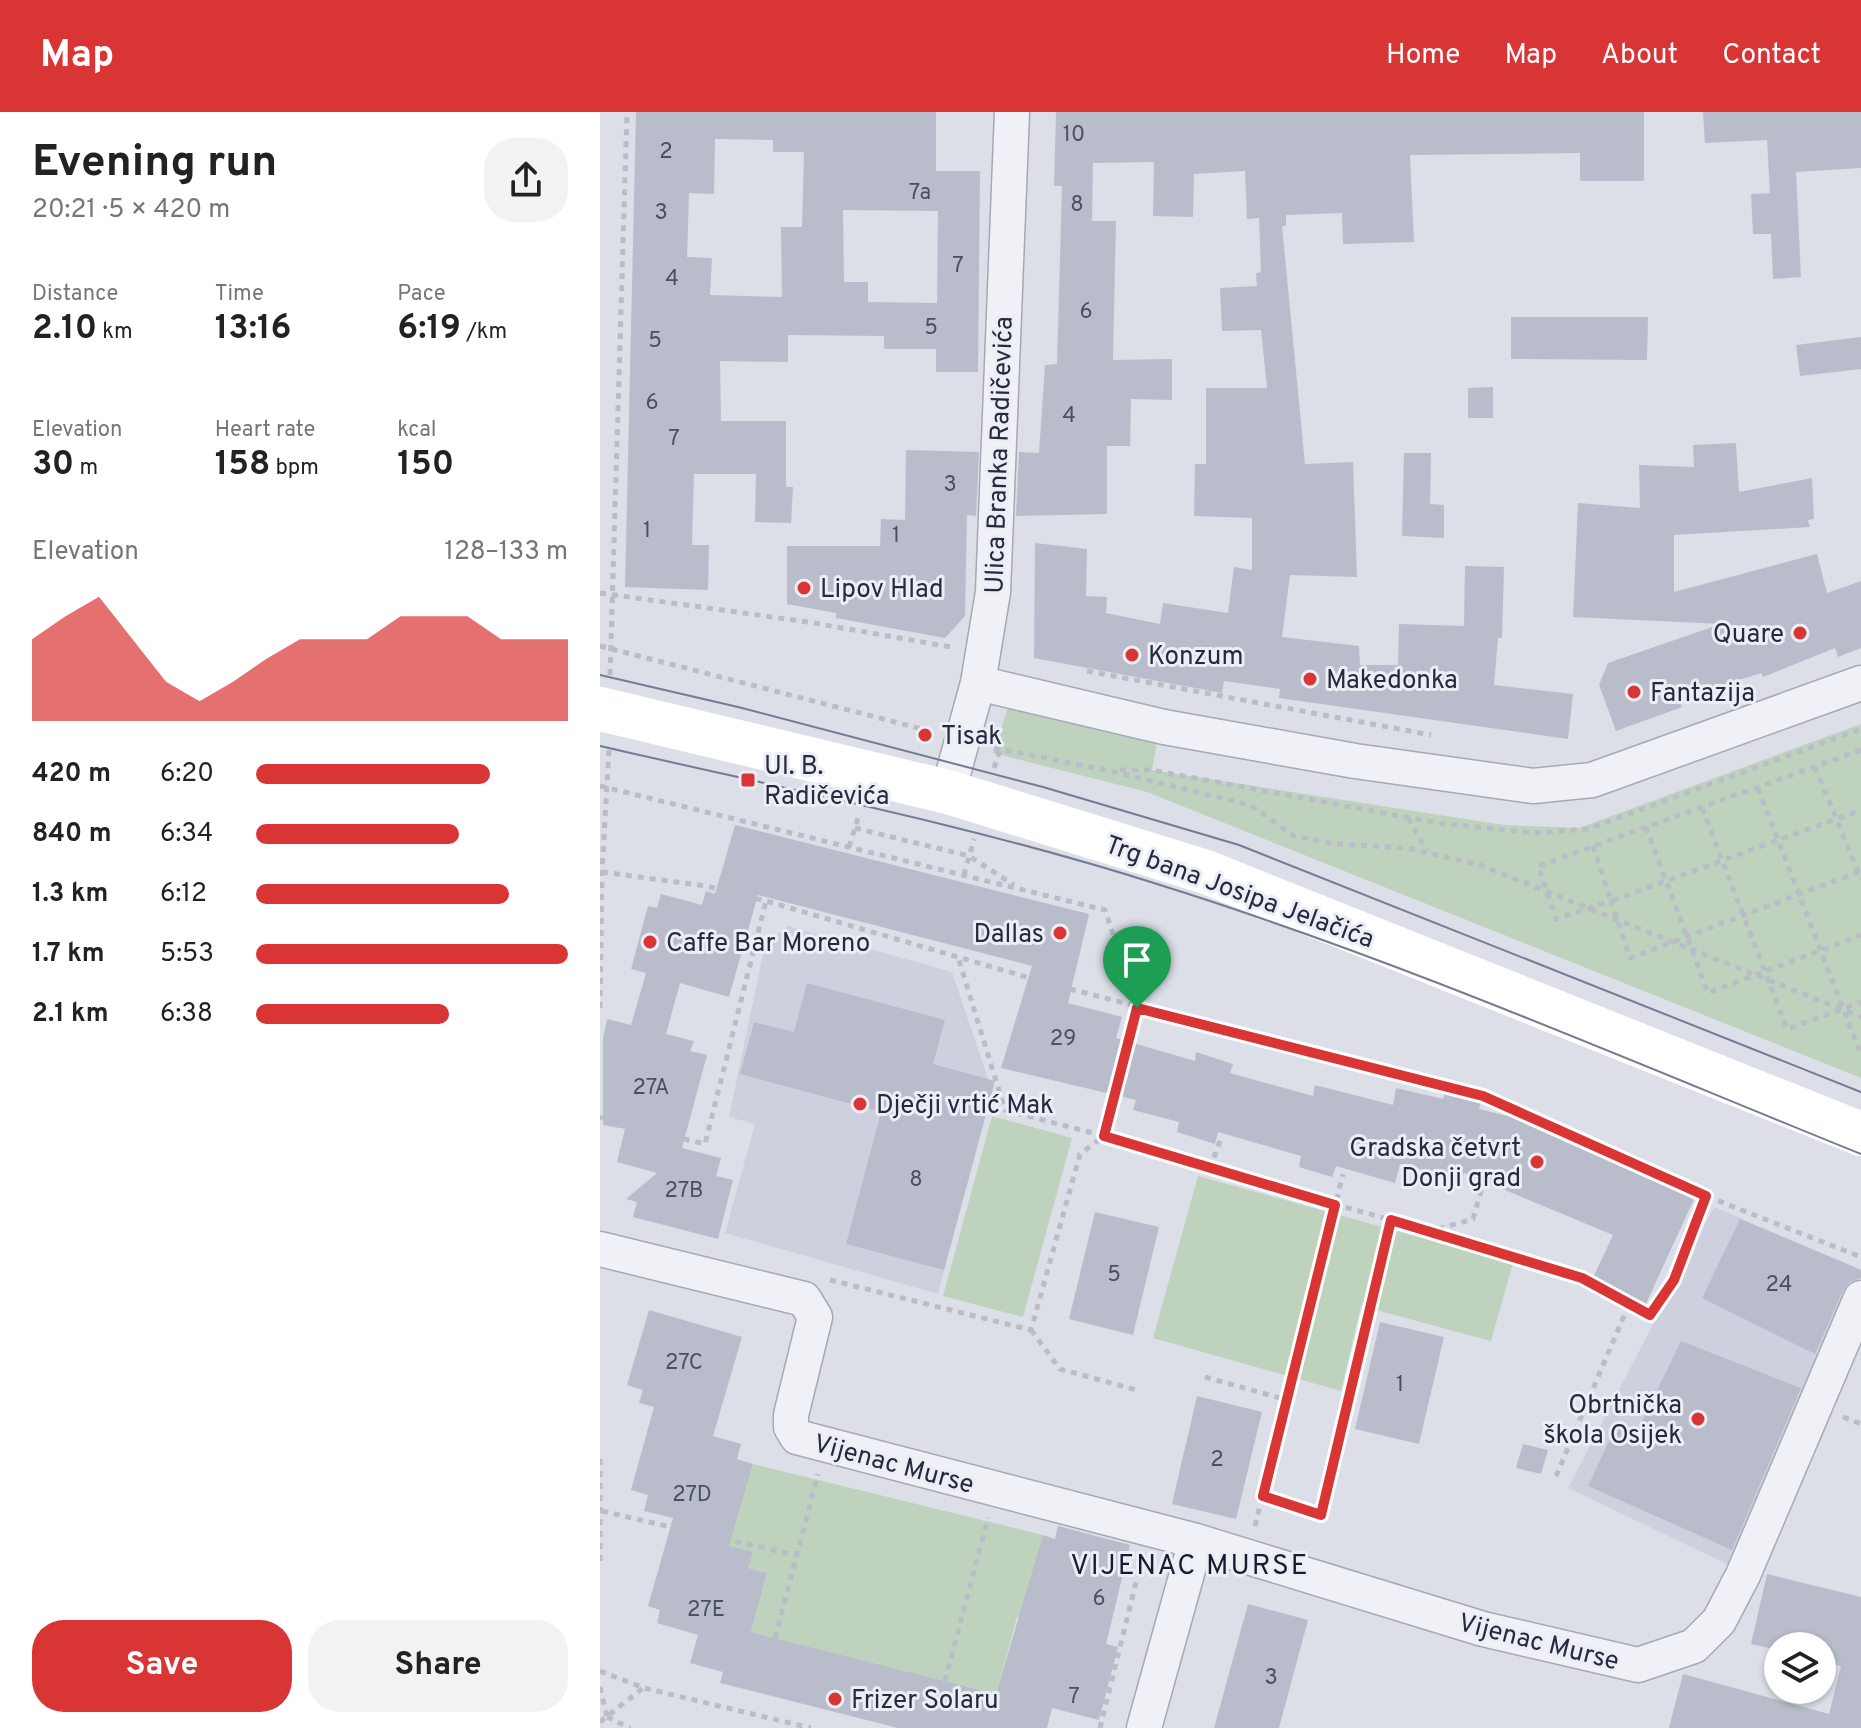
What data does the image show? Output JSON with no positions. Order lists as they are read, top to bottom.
{
  "streets": {
    "main road": ["Trg bana Josipa Jelačića"],
    "street": ["Ulica Branka Radičevića", "Vijenac Murse"]
  },
  "crossings": [
    ["Ulica Branka Radičevića", "Trg bana Josipa Jelačića"]
  ],
  "districts": ["VIJENAC MURSE"],
  "places": {
    "other": [
      "Lipov Hlad",
      "Quare",
      "Konzum",
      "Makedonka",
      "Fantazija",
      "Tisak",
      "Dallas",
      "Caffe Bar Moreno",
      "Dječji vrtić Mak",
      "Gradska četvrt Donji grad",
      "Obrtnička škola Osijek",
      "Frizer Solaru"
    ],
    "transit": ["Ul. B. Radičevića"]
  },
  "house_numbers": [
    "10",
    "2",
    "7a",
    "8",
    "3",
    "7",
    "4",
    "6",
    "5",
    "5",
    "6",
    "4",
    "7",
    "3",
    "1",
    "1",
    "29",
    "27A",
    "8",
    "27B",
    "5",
    "24",
    "27C",
    "1",
    "2",
    "27D",
    "6",
    "27E",
    "3",
    "7"
  ],
  "page": {
    "header": "Map",
    "nav": [
      "Home",
      "Map",
      "About",
      "Contact"
    ],
    "heading": ["Evening run", "20:21 · 5 × 420 m"],
    "stats": [
      ["Distance", "2.10 km"],
      ["Time", "13:16"],
      ["Pace", "6:19 /km"],
      ["Elevation", "30 m"],
      ["Heart rate", "158 bpm"],
      ["kcal", "150"]
    ],
    "chart": ["Elevation", "128–133 m"],
    "list": [
      {
        "name": "420 m",
        "note": "6:20"
      },
      {
        "name": "840 m",
        "note": "6:34"
      },
      {
        "name": "1.3 km",
        "note": "6:12"
      },
      {
        "name": "1.7 km",
        "note": "5:53"
      },
      {
        "name": "2.1 km",
        "note": "6:38"
      }
    ],
    "buttons": ["Save", "Share"]
  }
}
